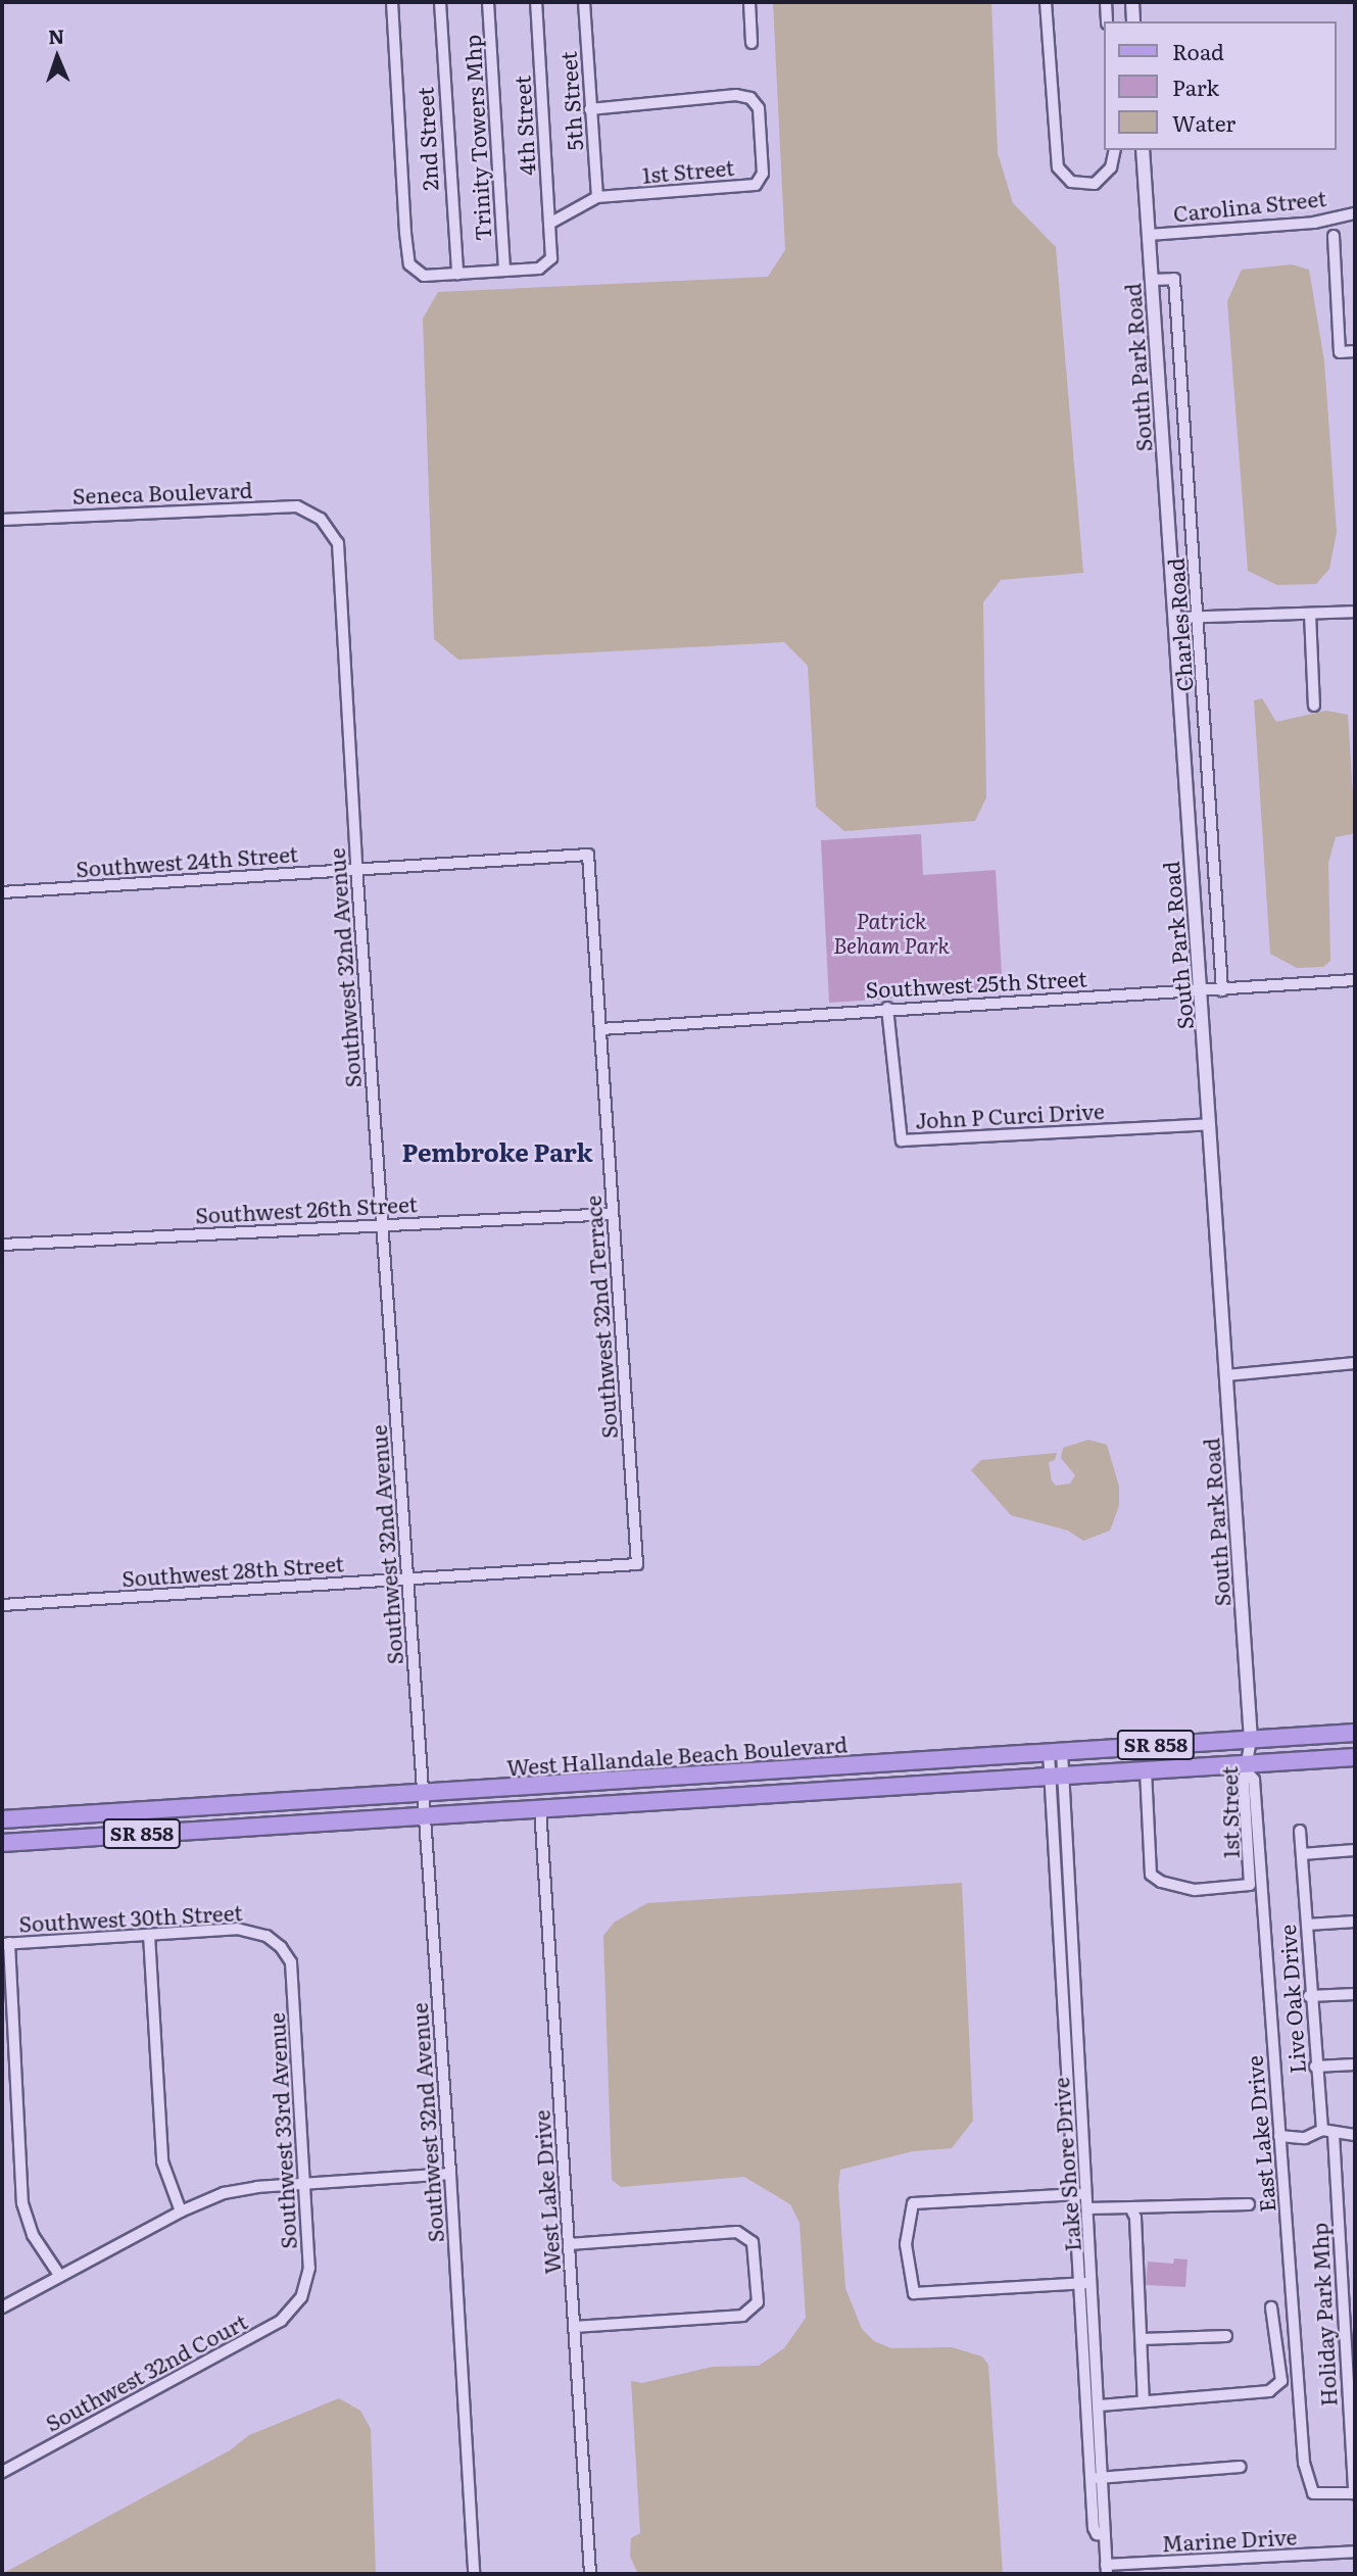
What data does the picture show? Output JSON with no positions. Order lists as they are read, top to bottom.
{
  "streets": {
    "main road": ["SR 858", "West Hallandale Beach Boulevard"],
    "street": [
      "5th Street",
      "4th Street",
      "Trinity Towers Mhp",
      "2nd Street",
      "1st Street",
      "Carolina Street",
      "South Park Road",
      "Seneca Boulevard",
      "Charles Road",
      "Southwest 24th Street",
      "Southwest 32nd Avenue",
      "Southwest 25th Street",
      "John P Curci Drive",
      "Southwest 26th Street",
      "Southwest 32nd Terrace",
      "Southwest 28th Street",
      "Southwest 30th Street",
      "Live Oak Drive",
      "Southwest 33rd Avenue",
      "East Lake Drive",
      "Lake Shore Drive",
      "West Lake Drive",
      "Holiday Park Mhp",
      "Southwest 32nd Court",
      "Marine Drive"
    ]
  },
  "crossings": [
    ["5th Street", "1st Street"],
    ["4th Street", "Trinity Towers Mhp"],
    ["4th Street", "1st Street"],
    ["1st Street", "South Park Road"],
    ["1st Street", "West Hallandale Beach Boulevard"],
    ["1st Street", "East Lake Drive"],
    ["Carolina Street", "South Park Road"],
    ["South Park Road", "Charles Road"],
    ["South Park Road", "Southwest 25th Street"],
    ["South Park Road", "John P Curci Drive"],
    ["South Park Road", "West Hallandale Beach Boulevard"],
    ["Seneca Boulevard", "Southwest 32nd Avenue"],
    ["Charles Road", "Southwest 25th Street"],
    ["Southwest 24th Street", "Southwest 32nd Avenue"],
    ["Southwest 24th Street", "Southwest 32nd Terrace"],
    ["Southwest 32nd Avenue", "Southwest 26th Street"],
    ["Southwest 32nd Avenue", "Southwest 28th Street"],
    ["Southwest 32nd Avenue", "West Hallandale Beach Boulevard"],
    ["Southwest 25th Street", "John P Curci Drive"],
    ["Southwest 25th Street", "Southwest 32nd Terrace"],
    ["Southwest 26th Street", "Southwest 32nd Terrace"],
    ["Southwest 32nd Terrace", "Southwest 28th Street"],
    ["West Hallandale Beach Boulevard", "East Lake Drive"],
    ["West Hallandale Beach Boulevard", "Lake Shore Drive"],
    ["West Hallandale Beach Boulevard", "West Lake Drive"],
    ["Southwest 30th Street", "Southwest 33rd Avenue"],
    ["Southwest 33rd Avenue", "Southwest 32nd Court"],
    ["East Lake Drive", "Holiday Park Mhp"],
    ["Lake Shore Drive", "Marine Drive"]
  ],
  "districts": ["Pembroke Park"],
  "parks": ["Patrick Beham Park"],
  "legend": ["Road", "Park", "Water"],
  "north": "top"
}
